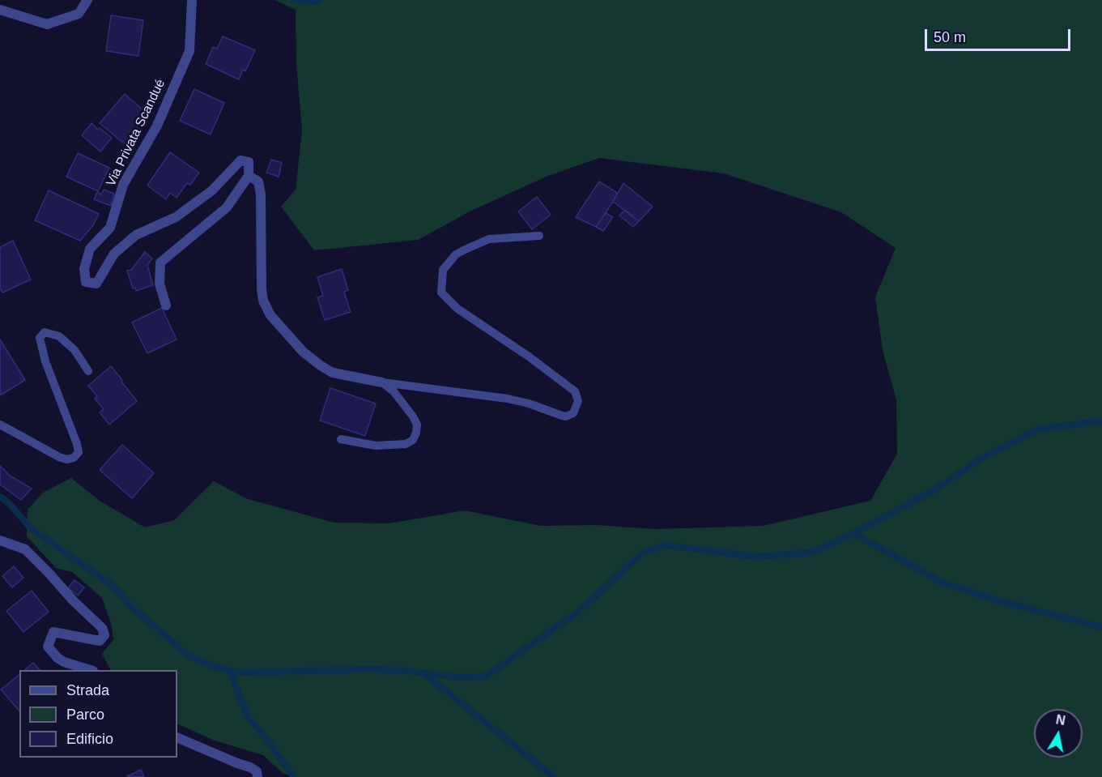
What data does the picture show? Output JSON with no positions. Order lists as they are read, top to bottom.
{
  "streets": {
    "street": ["Via Privata Scandué"]
  },
  "legend": ["Strada", "Parco", "Edificio"],
  "scale_bar": "50 m",
  "north": "top"
}
